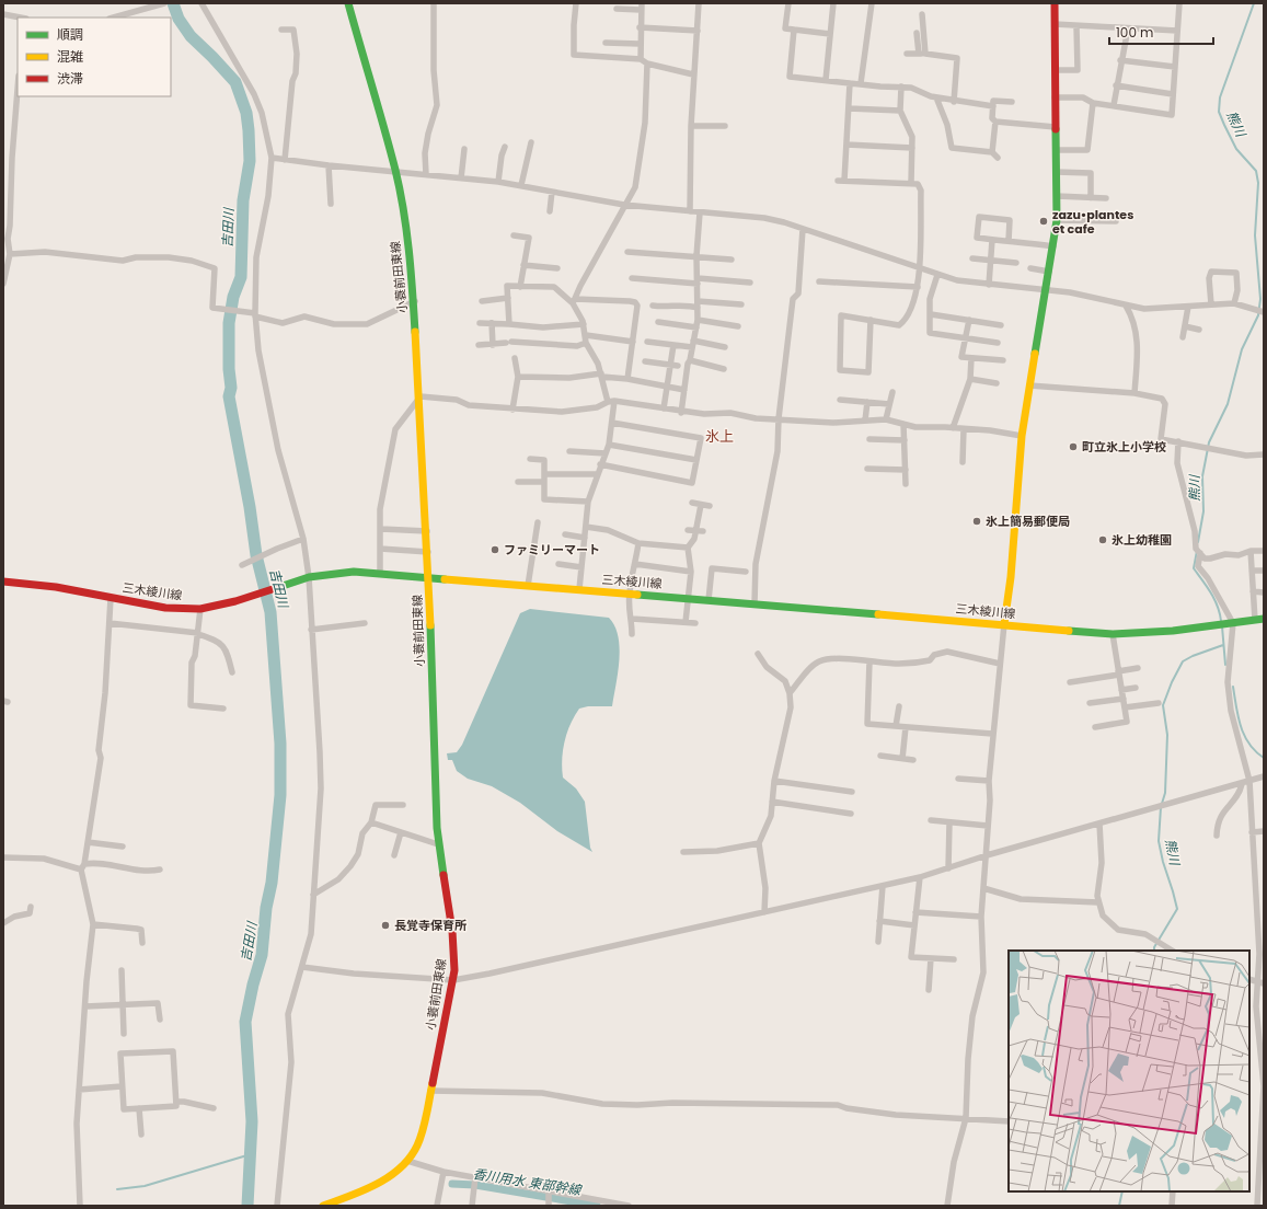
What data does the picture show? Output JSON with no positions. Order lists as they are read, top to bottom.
{
  "streets": {
    "main road": ["小蓑前田東線", "三木綾川線"]
  },
  "crossings": [
    ["小蓑前田東線", "三木綾川線"]
  ],
  "districts": ["氷上"],
  "water": ["熊川", "吉田川", "香川用水 東部幹線"],
  "places": [
    "zazu•plantes et cafe",
    "町立氷上小学校",
    "氷上簡易郵便局",
    "氷上幼稚園",
    "ファミリーマート",
    "長覚寺保育所"
  ],
  "legend": ["順調", "混雑", "渋滞"],
  "scale_bar": "100 m"
}
